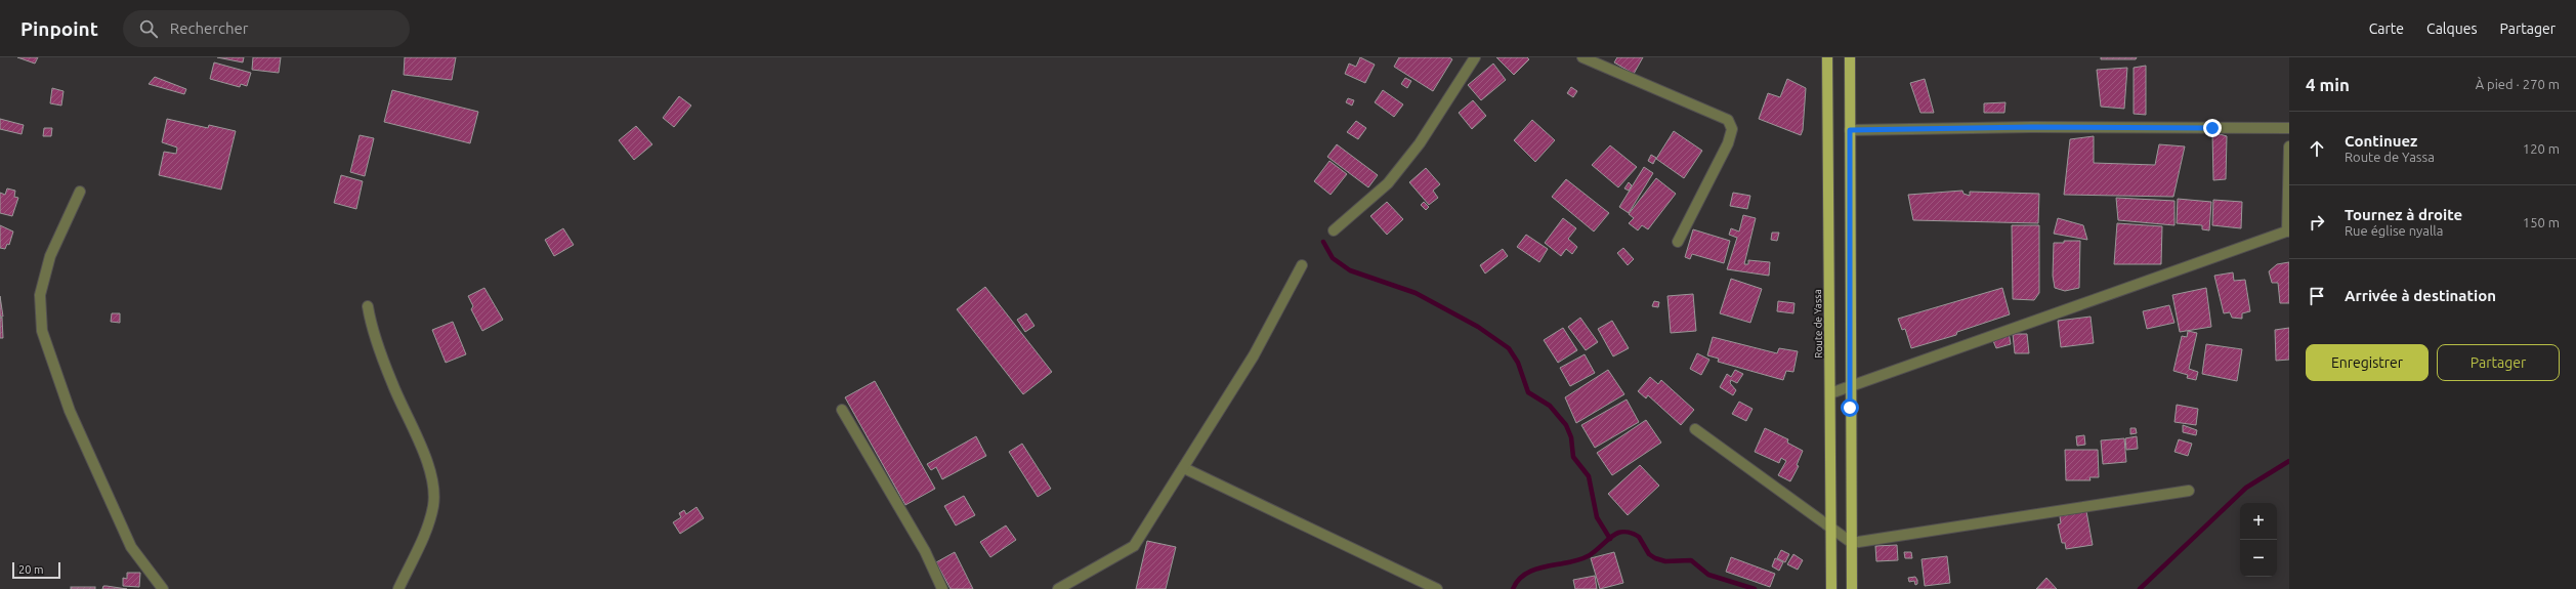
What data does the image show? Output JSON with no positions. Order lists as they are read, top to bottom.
{
  "streets": {
    "main road": ["Route de Yassa"]
  },
  "scale_bar": "20 m",
  "page": {
    "header": "Pinpoint",
    "search": "Rechercher",
    "nav": ["Carte", "Calques", "Partager"],
    "heading": ["4 min", "À pied · 270 m"],
    "list": [
      ["Continuez", "Route de Yassa", "120 m"],
      ["Tournez à droite", "Rue église nyalla", "150 m"],
      "Arrivée à destination"
    ],
    "buttons": ["Enregistrer", "Partager"],
    "map_buttons": ["+", "−"],
    "scale": "20 m"
  }
}
